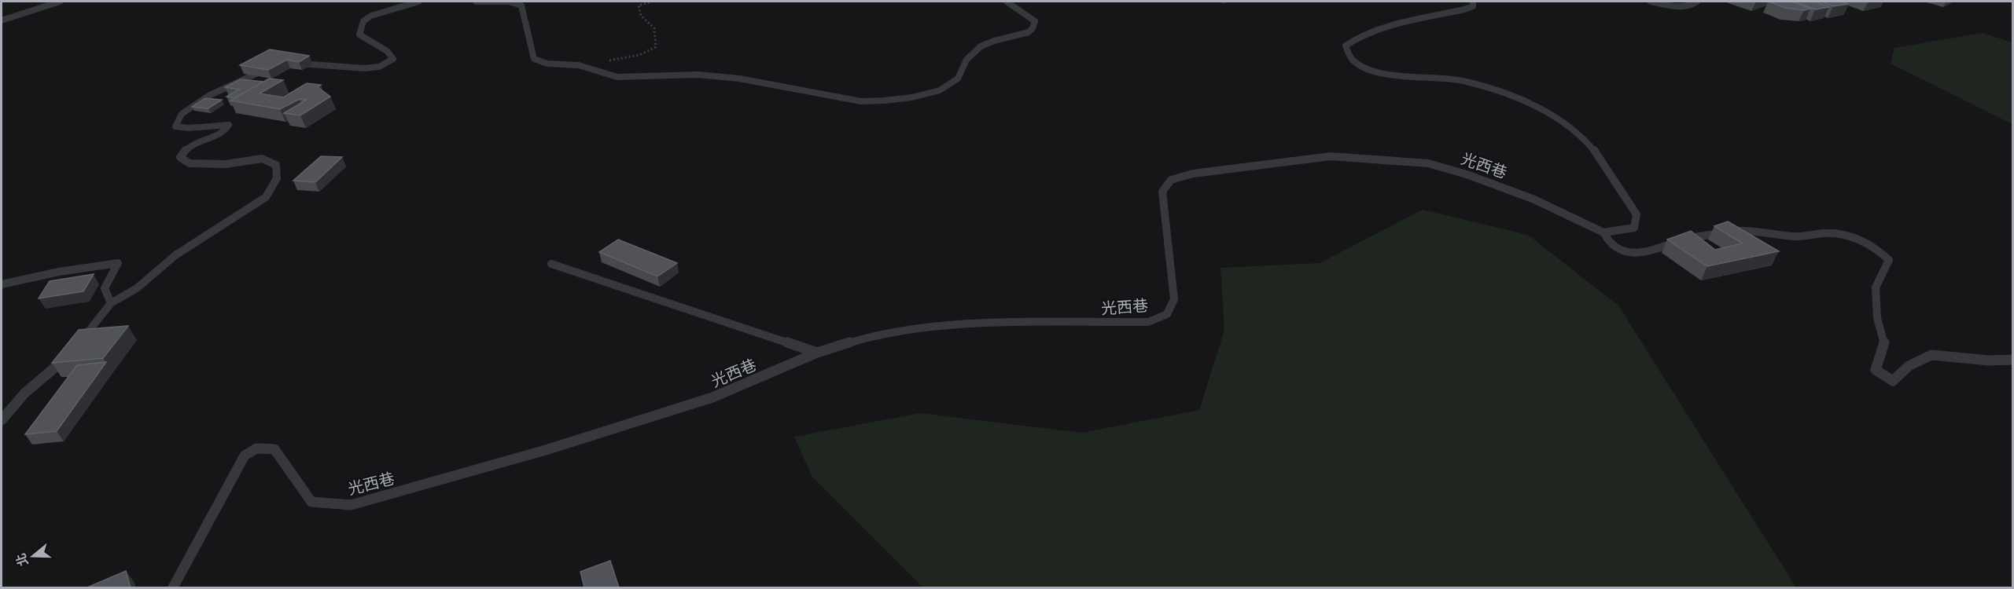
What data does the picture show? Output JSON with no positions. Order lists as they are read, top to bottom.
{
  "streets": {
    "lane": ["光西巷"]
  },
  "north": "left"
}
